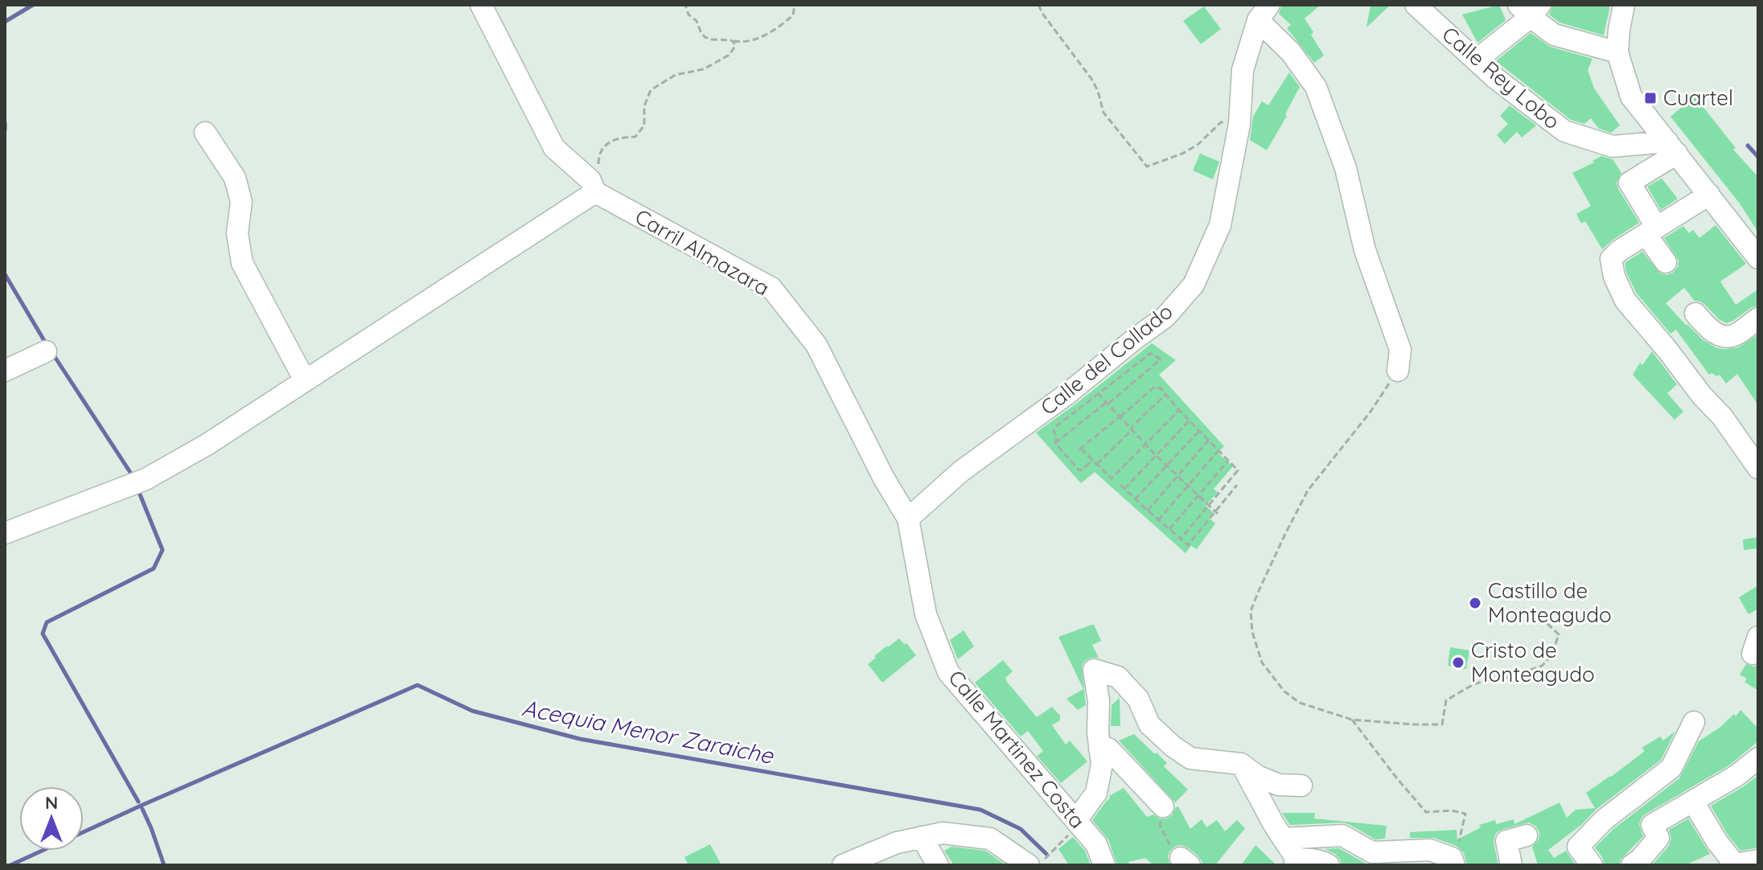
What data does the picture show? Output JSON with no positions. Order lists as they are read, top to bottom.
{
  "streets": {
    "street": [
      "Calle Rey Lobo",
      "Carril Almazara",
      "Calle del Collado",
      "Calle Martinez Costa"
    ]
  },
  "crossings": [
    ["Carril Almazara", "Calle del Collado"],
    ["Carril Almazara", "Calle Martinez Costa"],
    ["Calle del Collado", "Calle Martinez Costa"]
  ],
  "water": ["Acequia Menor Zaraiche"],
  "places": {
    "transit": ["Cuartel"],
    "other": ["Castillo de Monteagudo", "Cristo de Monteagudo"]
  },
  "north": "top"
}
